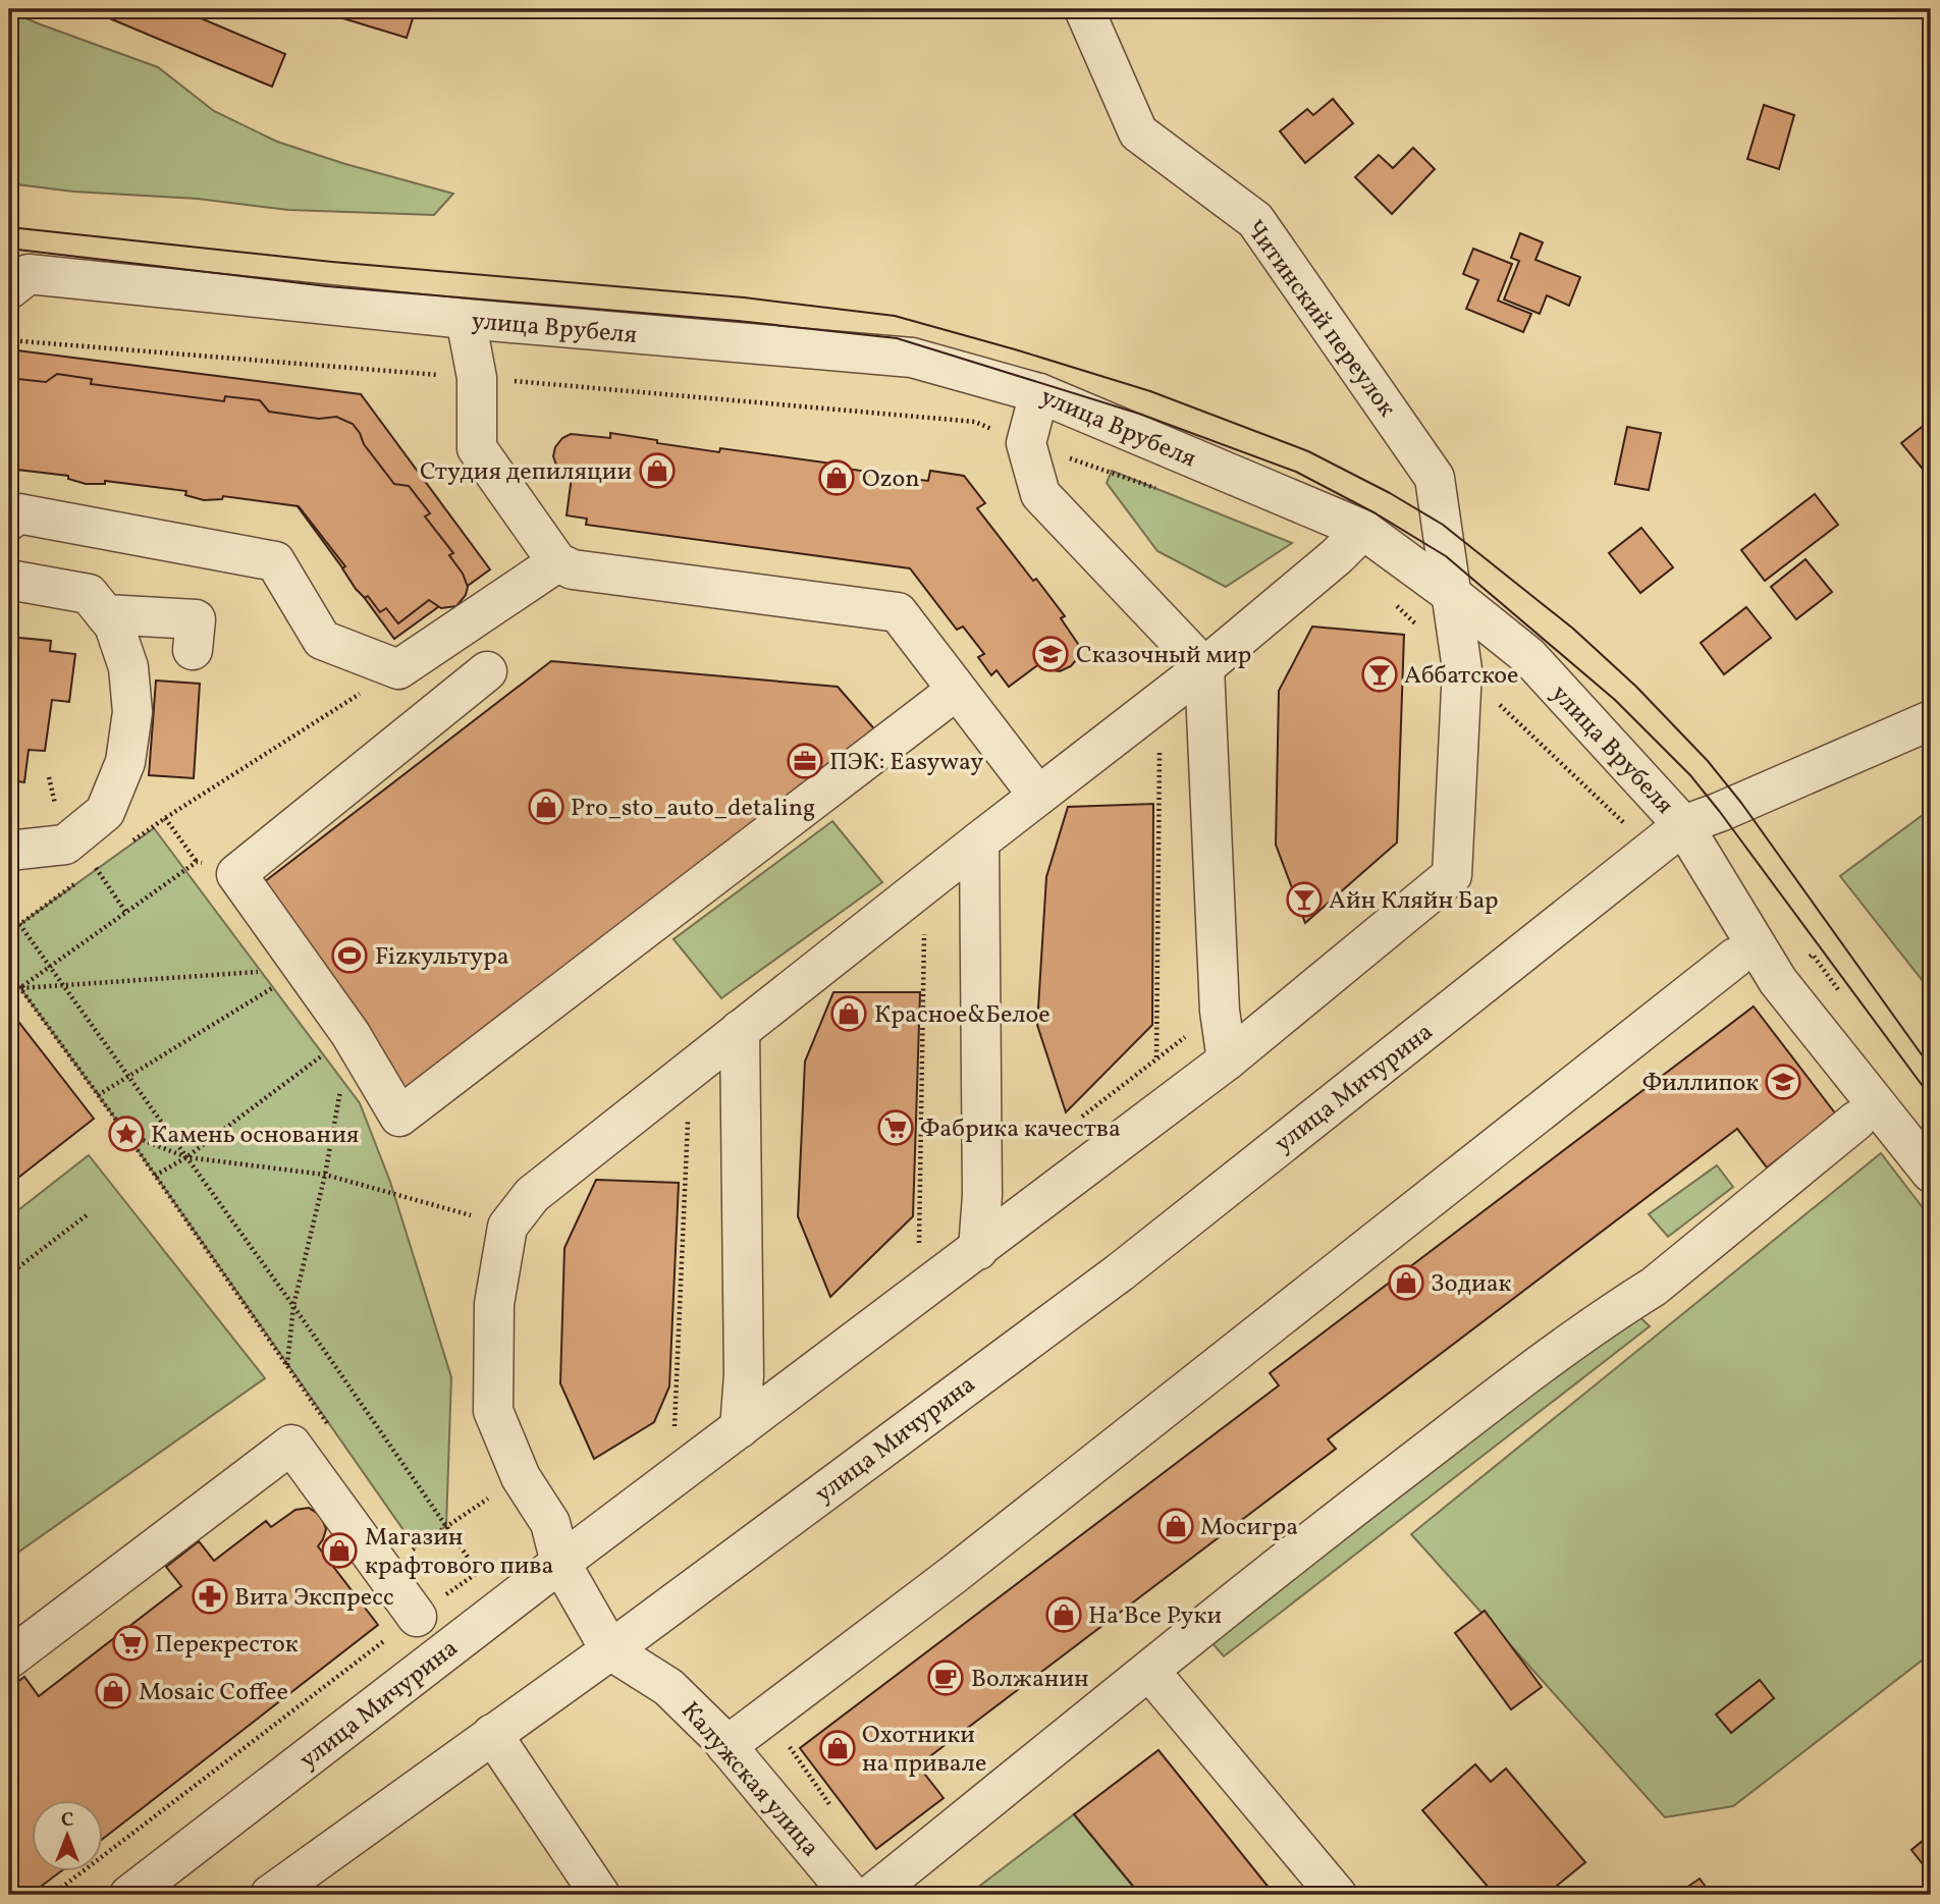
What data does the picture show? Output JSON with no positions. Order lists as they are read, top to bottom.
{
  "streets": {
    "street": [
      "Читинский переулок",
      "улица Врубеля",
      "улица Мичурина",
      "Калужская улица"
    ]
  },
  "crossings": [
    ["Читинский переулок", "улица Врубеля"],
    ["Читинский переулок", "улица Мичурина"],
    ["улица Врубеля", "улица Мичурина"],
    ["улица Мичурина", "Калужская улица"]
  ],
  "places": {
    "shop": [
      "Студия депиляции",
      "Ozon",
      "Pro_sto_auto_detaling",
      "Красное&Белое",
      "Зодиак",
      "Мосигра",
      "Магазин крафтового пива",
      "На Все Руки",
      "Mosaic Coffee",
      "Охотники на привале"
    ],
    "school or university": ["Сказочный мир", "Филлипок"],
    "bar": ["Аббатское", "Айн Кляйн Бар"],
    "office": ["ПЭК: Easyway"],
    "sports": ["Fizкультура"],
    "supermarket": ["Фабрика качества", "Перекресток"],
    "place": ["Камень основания"],
    "pharmacy": ["Вита Экспресс"],
    "cafe": ["Волжанин"]
  },
  "north": "top"
}
